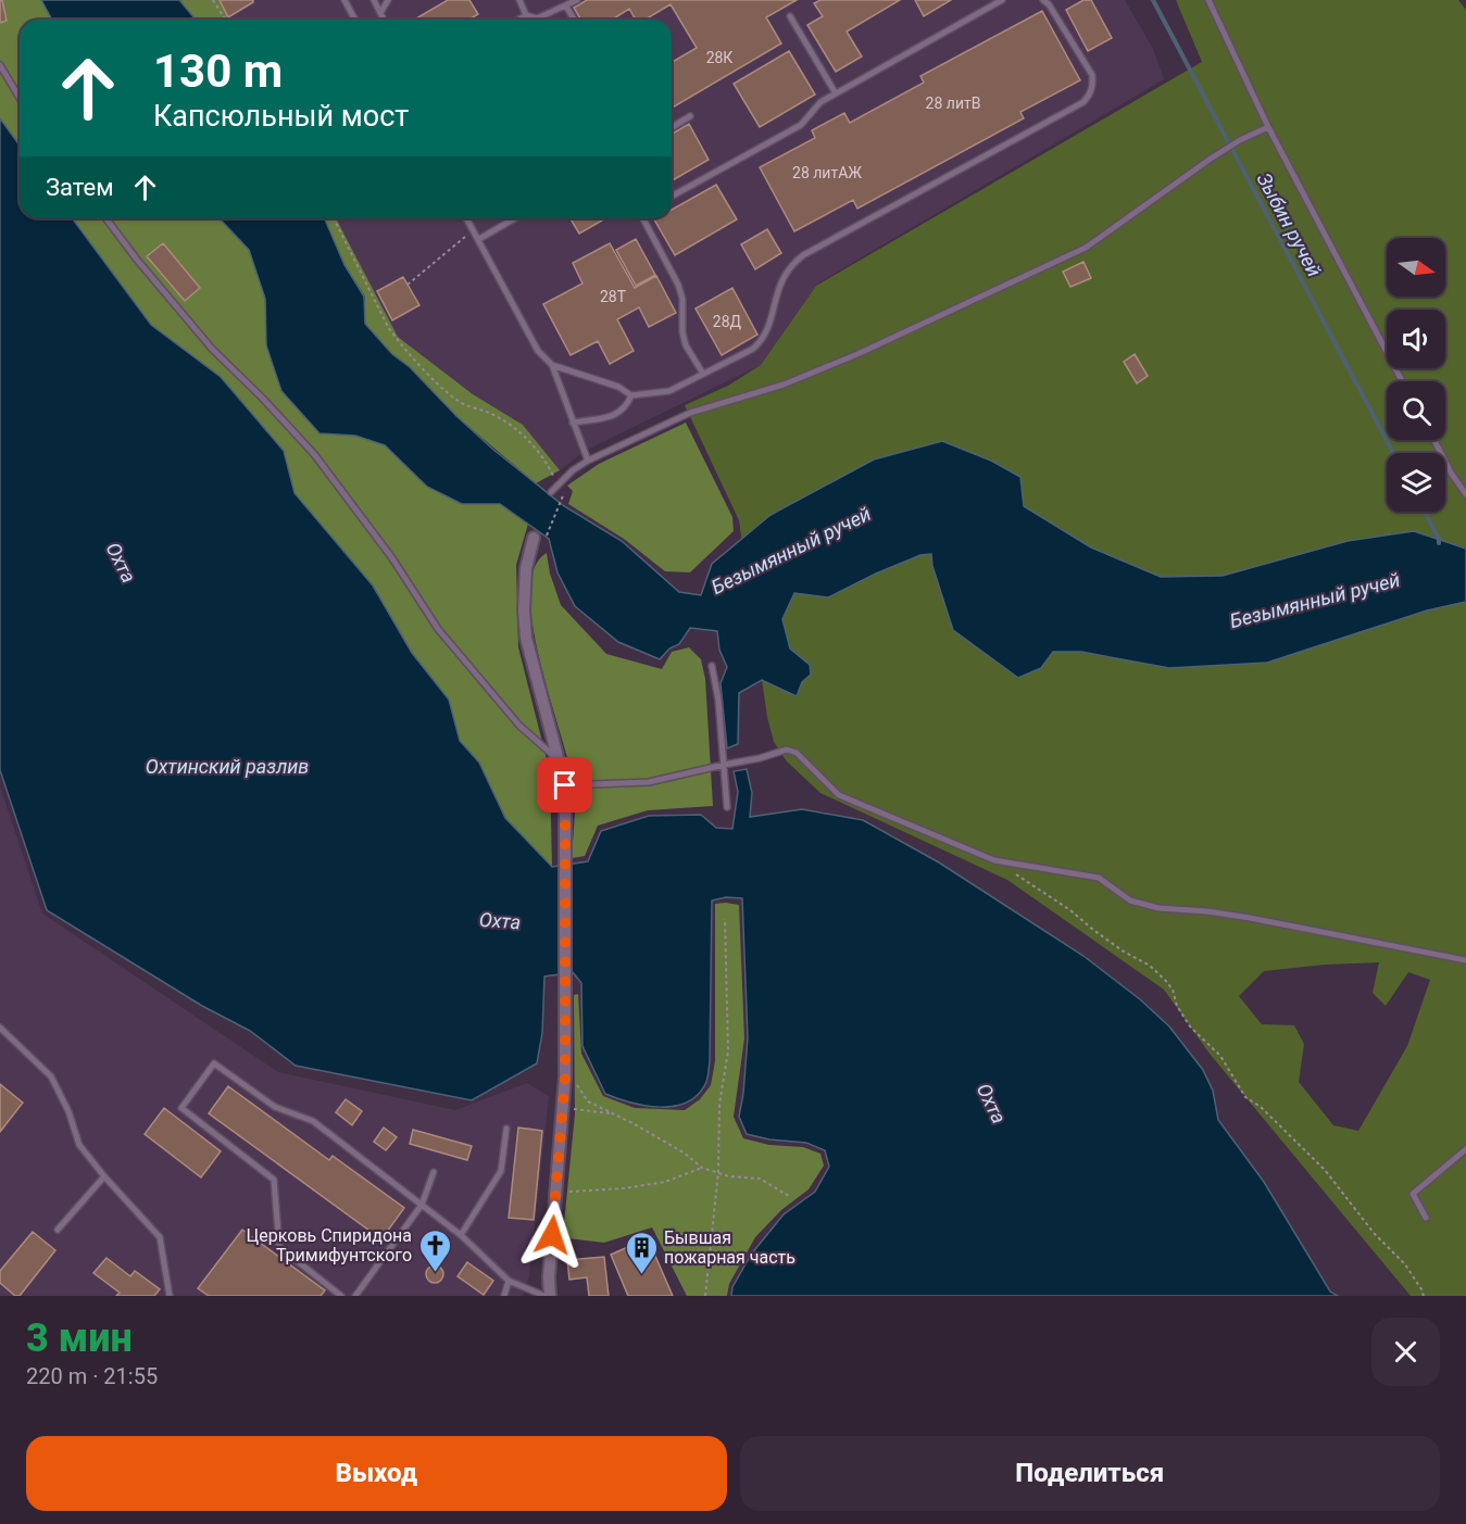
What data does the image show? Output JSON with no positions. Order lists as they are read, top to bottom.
{
  "water": [
    "Зыбин ручей",
    "Безымянный ручей",
    "Охта",
    "Охтинский разлив"
  ],
  "places": {
    "church": ["Церковь Спиридона Тримифунтского"],
    "building": ["Бывшая пожарная часть"]
  },
  "house_numbers": [
    "28К",
    "28 литВ",
    "28 литАЖ",
    "28Т",
    "28Д"
  ],
  "north": "right",
  "page": {
    "turn": ["130 m", "Капсюльный мост"],
    "then": "Затем",
    "heading": ["3 мин", "220 m · 21:55"],
    "buttons": ["Выход", "Поделиться"]
  }
}
